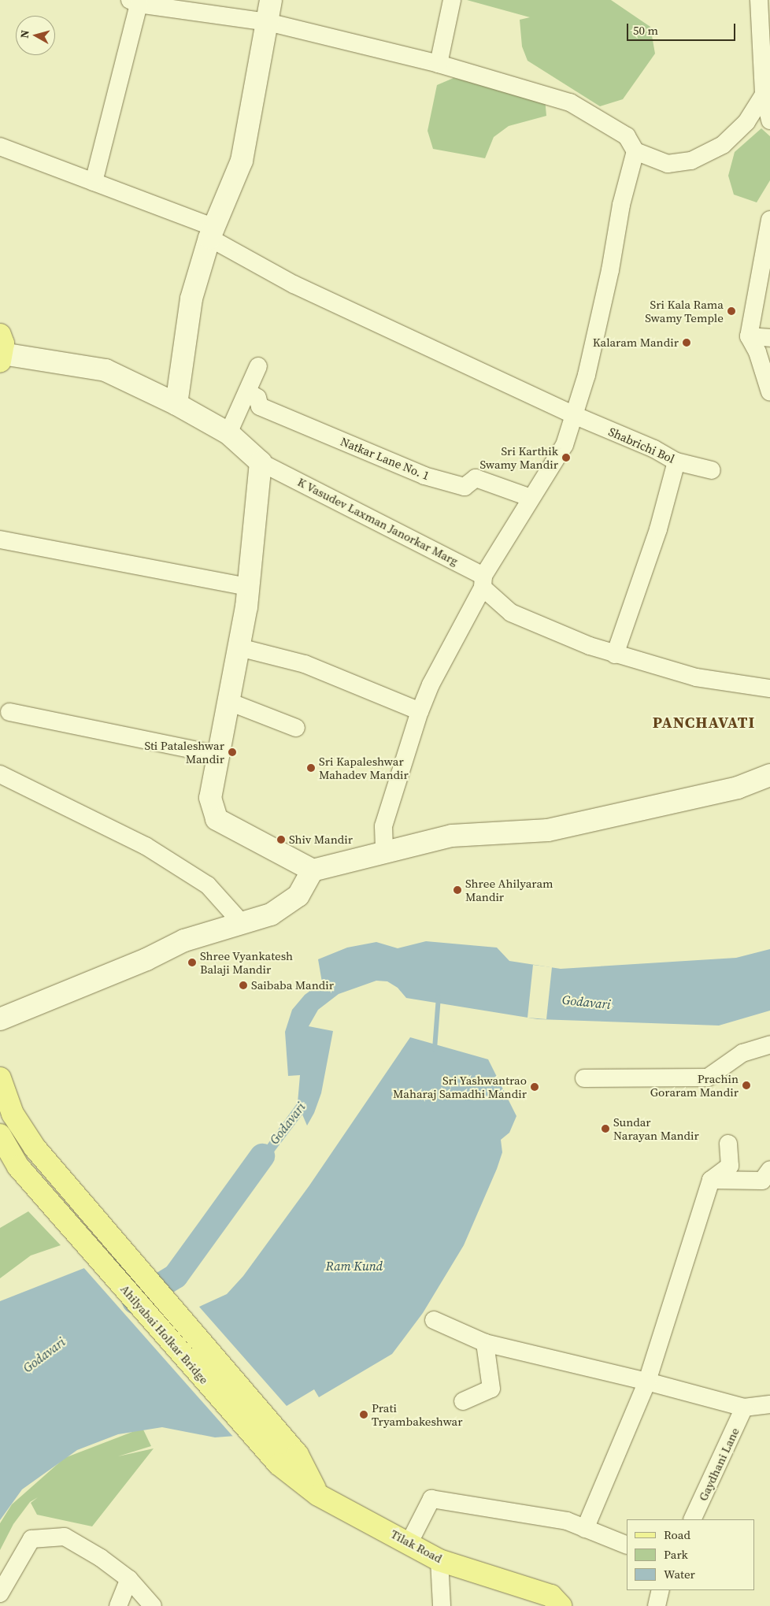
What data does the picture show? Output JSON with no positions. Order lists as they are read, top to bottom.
{
  "streets": {
    "main road": ["Ahilyabai Holkar Bridge", "Tilak Road"],
    "street": [
      "Shabrichi Bol",
      "Natkar Lane No. 1",
      "K Vasudev Laxman Janorkar Marg",
      "Gaydhani Lane"
    ]
  },
  "crossings": [
    ["Ahilyabai Holkar Bridge", "Tilak Road"]
  ],
  "districts": ["PANCHAVATI"],
  "water": ["Godavari", "Ram Kund"],
  "places": [
    "Sri Kala Rama Swamy Temple",
    "Kalaram Mandir",
    "Sri Karthik Swamy Mandir",
    "Sti Pataleshwar Mandir",
    "Sri Kapaleshwar Mahadev Mandir",
    "Shiv Mandir",
    "Shree Ahilyaram Mandir",
    "Shree Vyankatesh Balaji Mandir",
    "Saibaba Mandir",
    "Prachin Goraram Mandir",
    "Sri Yashwantrao Maharaj Samadhi Mandir",
    "Sundar Narayan Mandir",
    "Prati Tryambakeshwar"
  ],
  "legend": ["Road", "Park", "Water"],
  "scale_bar": "50 m",
  "north": "left"
}
